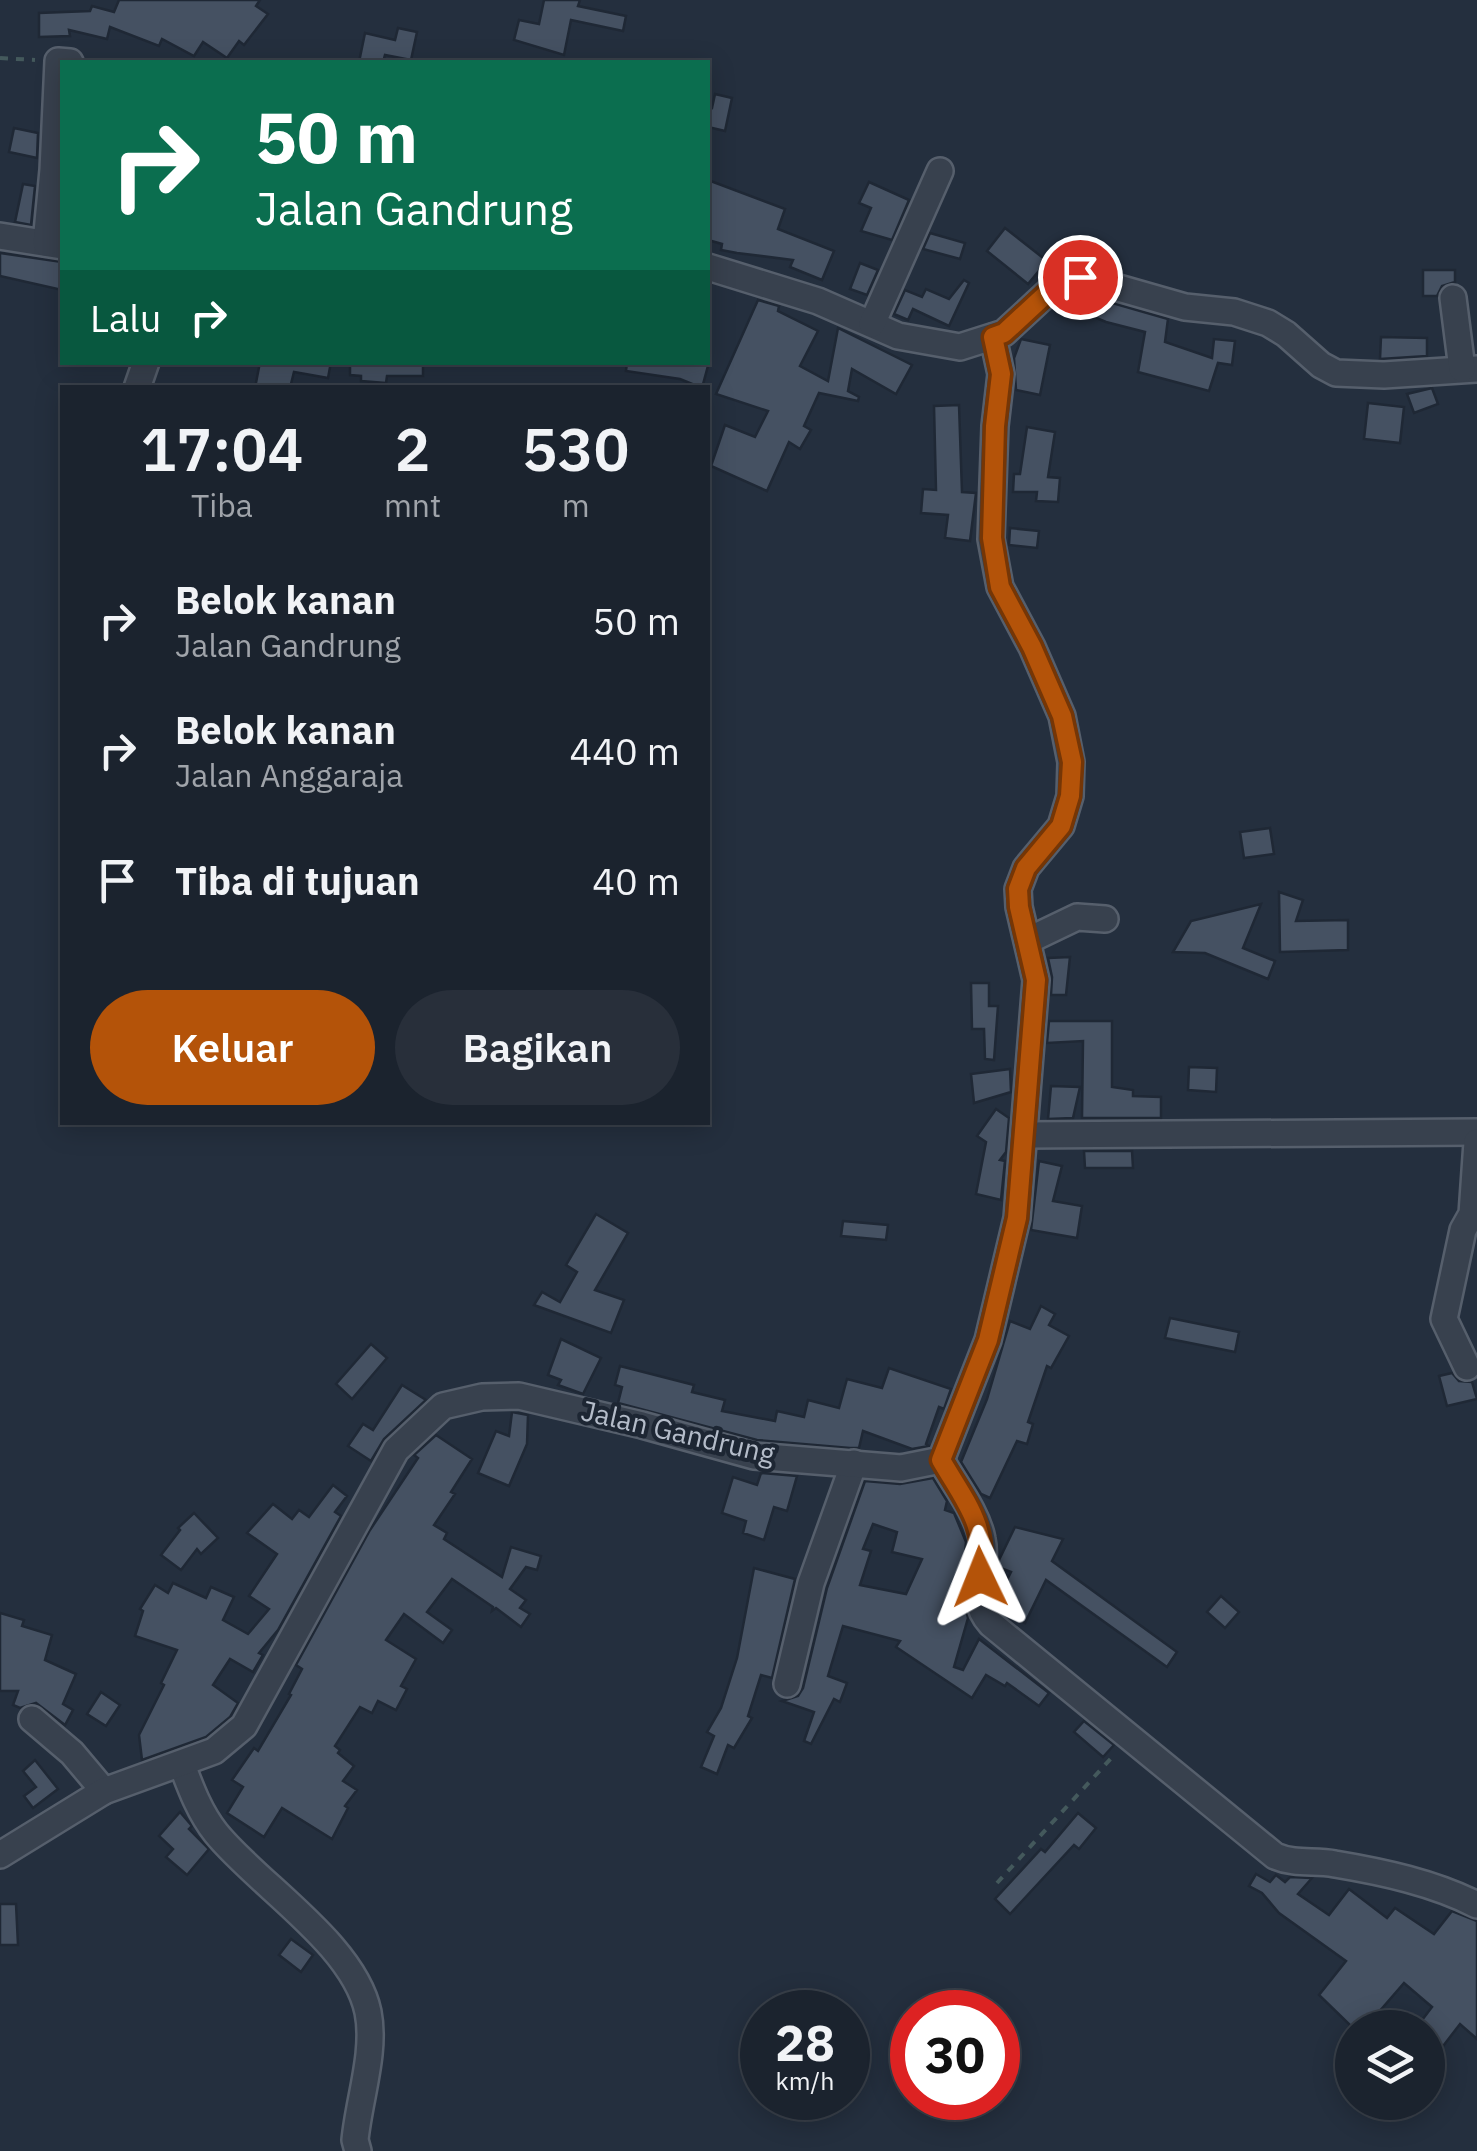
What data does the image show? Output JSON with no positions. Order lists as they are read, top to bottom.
{
  "streets": {
    "street": ["Jalan Gandrung"]
  },
  "page": {
    "turn": ["50 m", "Jalan Gandrung"],
    "then": "Lalu",
    "eta": [
      "17:04",
      "Tiba",
      "2",
      "mnt",
      "530",
      "m"
    ],
    "list": [
      {
        "name": "Belok kanan",
        "note": "Jalan Gandrung",
        "value": "50 m"
      },
      {
        "name": "Belok kanan",
        "note": "Jalan Anggaraja",
        "value": "440 m"
      },
      {
        "name": "Tiba di tujuan",
        "value": "40 m"
      }
    ],
    "buttons": ["Keluar", "Bagikan"],
    "speed": "28 km/h",
    "limit": "30"
  }
}
